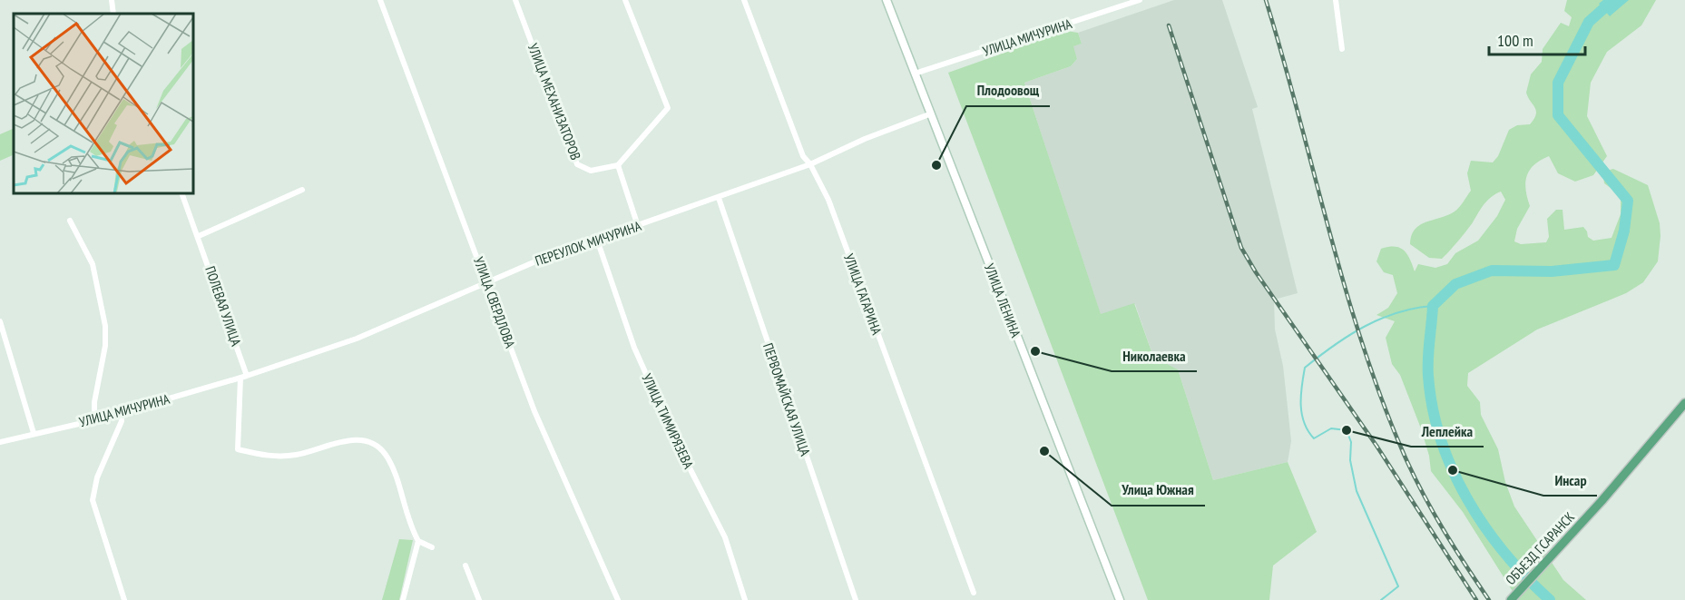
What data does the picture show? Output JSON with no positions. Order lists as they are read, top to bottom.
{
  "streets": {
    "main road": ["УЛИЦА ЛЕНИНА", "ОБЪЕЗД Г.САРАНСК"],
    "street": [
      "УЛИЦА МИЧУРИНА",
      "УЛИЦА МЕХАНИЗАТОРОВ",
      "ПЕРЕУЛОК МИЧУРИНА",
      "УЛИЦА ГАГАРИНА",
      "УЛИЦА СВЕРДЛОВА",
      "ПОЛЕВАЯ УЛИЦА",
      "ПЕРВОМАЙСКАЯ УЛИЦА",
      "УЛИЦА ТИМИРЯЗЕВА"
    ]
  },
  "crossings": [
    ["УЛИЦА МИЧУРИНА", "ПЕРЕУЛОК МИЧУРИНА"],
    ["УЛИЦА МИЧУРИНА", "УЛИЦА ЛЕНИНА"],
    ["УЛИЦА МИЧУРИНА", "ПОЛЕВАЯ УЛИЦА"],
    ["ПЕРЕУЛОК МИЧУРИНА", "УЛИЦА ГАГАРИНА"],
    ["ПЕРЕУЛОК МИЧУРИНА", "УЛИЦА ЛЕНИНА"],
    ["ПЕРЕУЛОК МИЧУРИНА", "УЛИЦА СВЕРДЛОВА"],
    ["ПЕРЕУЛОК МИЧУРИНА", "ПОЛЕВАЯ УЛИЦА"],
    ["ПЕРЕУЛОК МИЧУРИНА", "ПЕРВОМАЙСКАЯ УЛИЦА"],
    ["ПЕРЕУЛОК МИЧУРИНА", "УЛИЦА ТИМИРЯЗЕВА"]
  ],
  "places": [
    "Плодоовощ",
    "Николаевка",
    "Леплейка",
    "Улица Южная",
    "Инсар"
  ],
  "scale_bar": "100 m"
}
